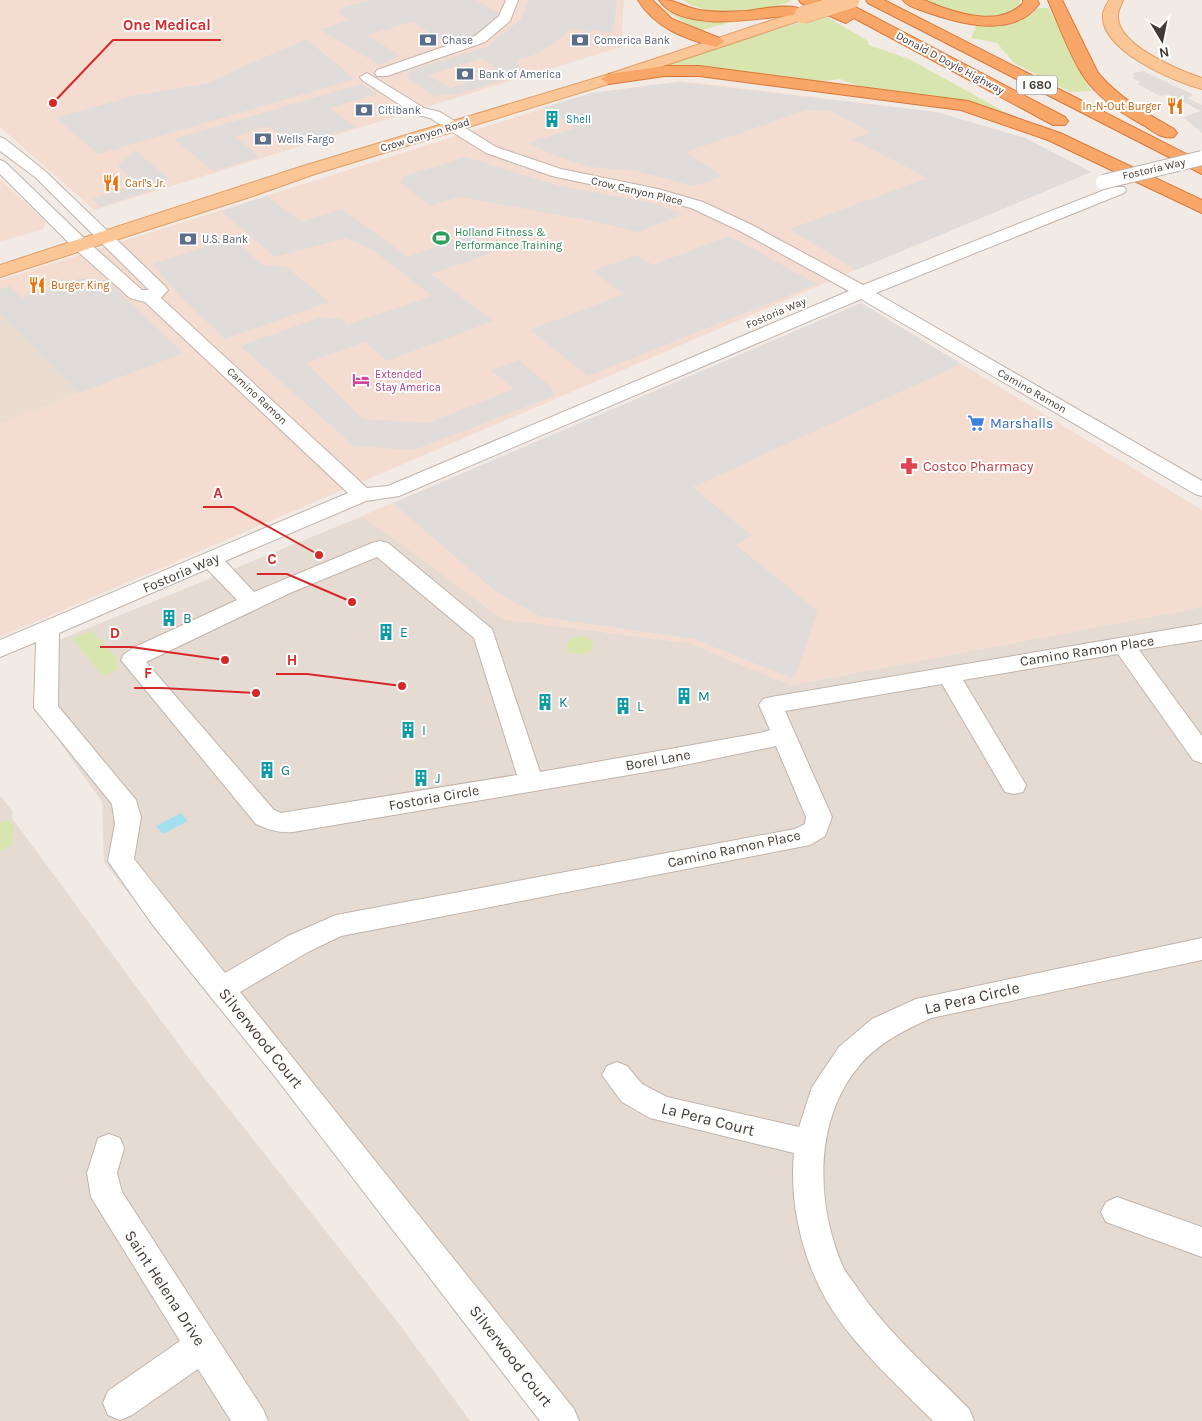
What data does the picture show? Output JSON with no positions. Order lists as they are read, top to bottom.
{
  "streets": {
    "highway": ["Donald D Doyle Highway", "I 680"],
    "main road": ["Crow Canyon Road"],
    "street": [
      "Fostoria Way",
      "Crow Canyon Place",
      "Camino Ramon",
      "Camino Ramon Place",
      "Borel Lane",
      "Fostoria Circle",
      "La Pera Circle",
      "Silverwood Court",
      "La Pera Court",
      "Saint Helena Drive"
    ]
  },
  "crossings": [
    ["Donald D Doyle Highway", "Fostoria Way"],
    ["Crow Canyon Road", "Crow Canyon Place"],
    ["Crow Canyon Road", "Camino Ramon"],
    ["Fostoria Way", "Crow Canyon Place"],
    ["Fostoria Way", "Camino Ramon"],
    ["Fostoria Way", "Silverwood Court"],
    ["Crow Canyon Place", "Camino Ramon"],
    ["Camino Ramon Place", "Borel Lane"],
    ["Camino Ramon Place", "Silverwood Court"],
    ["Borel Lane", "Fostoria Circle"],
    ["La Pera Circle", "La Pera Court"]
  ],
  "places": {
    "bank": [
      "Chase",
      "Comerica Bank",
      "Bank of America",
      "Citibank",
      "Wells Fargo",
      "U.S. Bank"
    ],
    "other": [
      "One Medical",
      "A",
      "C",
      "D",
      "H",
      "F"
    ],
    "restaurant": ["In-N-Out Burger", "Carl's Jr.", "Burger King"],
    "building": [
      "Shell",
      "B",
      "E",
      "M",
      "K",
      "L",
      "I",
      "G",
      "J"
    ],
    "sports": ["Holland Fitness & Performance Training"],
    "hotel": ["Extended Stay America"],
    "supermarket": ["Marshalls"],
    "pharmacy": ["Costco Pharmacy"]
  },
  "north": "bottom"
}
